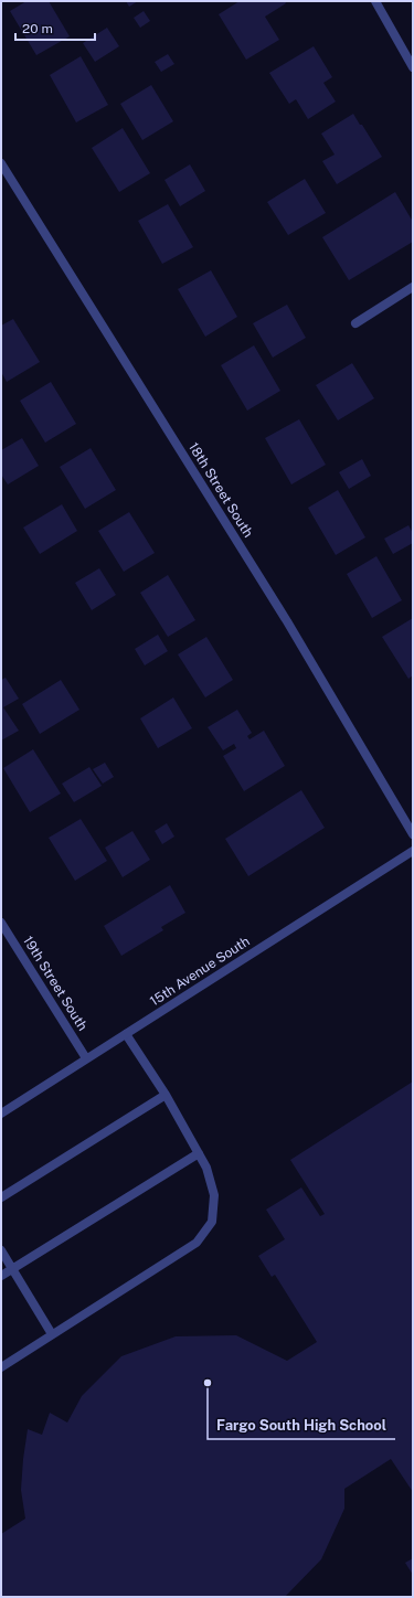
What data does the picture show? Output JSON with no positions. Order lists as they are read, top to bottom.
{
  "streets": {
    "street": ["18th Street South", "15th Avenue South", "19th Street South"]
  },
  "crossings": [
    ["15th Avenue South", "19th Street South"]
  ],
  "places": ["Fargo South High School"],
  "scale_bar": "20 m"
}
